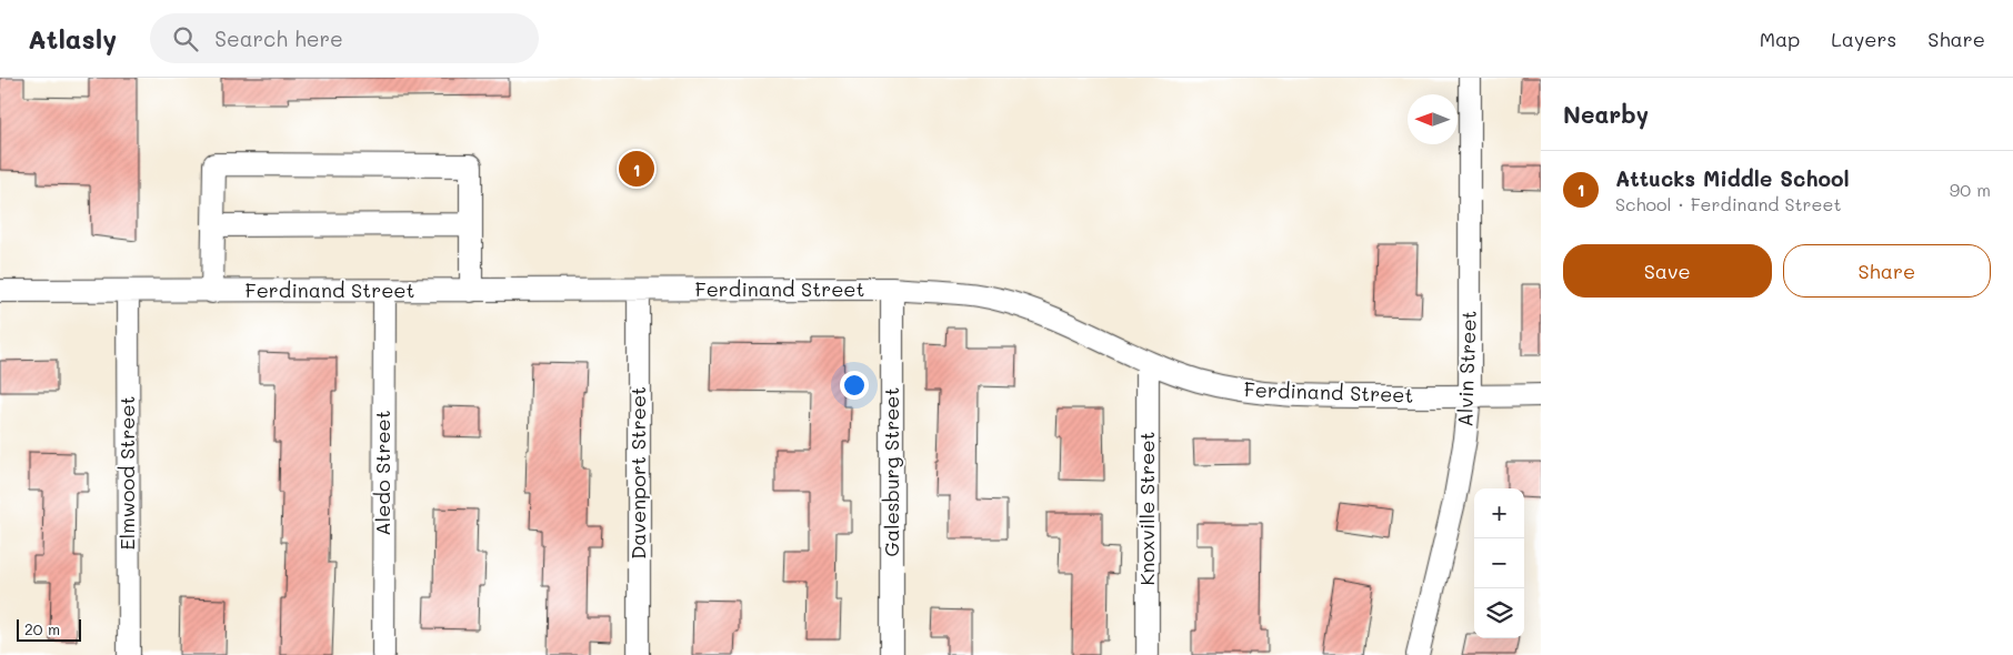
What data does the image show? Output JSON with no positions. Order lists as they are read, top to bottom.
{
  "streets": {
    "street": [
      "Ferdinand Street",
      "Alvin Street",
      "Galesburg Street",
      "Elmwood Street",
      "Aledo Street",
      "Davenport Street",
      "Knoxville Street"
    ]
  },
  "crossings": [
    ["Ferdinand Street", "Alvin Street"],
    ["Ferdinand Street", "Galesburg Street"],
    ["Ferdinand Street", "Elmwood Street"],
    ["Ferdinand Street", "Aledo Street"],
    ["Ferdinand Street", "Davenport Street"],
    ["Ferdinand Street", "Knoxville Street"]
  ],
  "scale_bar": "20 m",
  "north": "left",
  "page": {
    "header": "Atlasly",
    "search": "Search here",
    "nav": ["Map", "Layers", "Share"],
    "heading": "Nearby",
    "pins": "1",
    "list": [
      {
        "mark": "1",
        "name": "Attucks Middle School",
        "note": "School · Ferdinand Street",
        "value": "90 m"
      }
    ],
    "buttons": ["Save", "Share"],
    "map_buttons": ["+", "−"],
    "scale": "20 m"
  }
}
